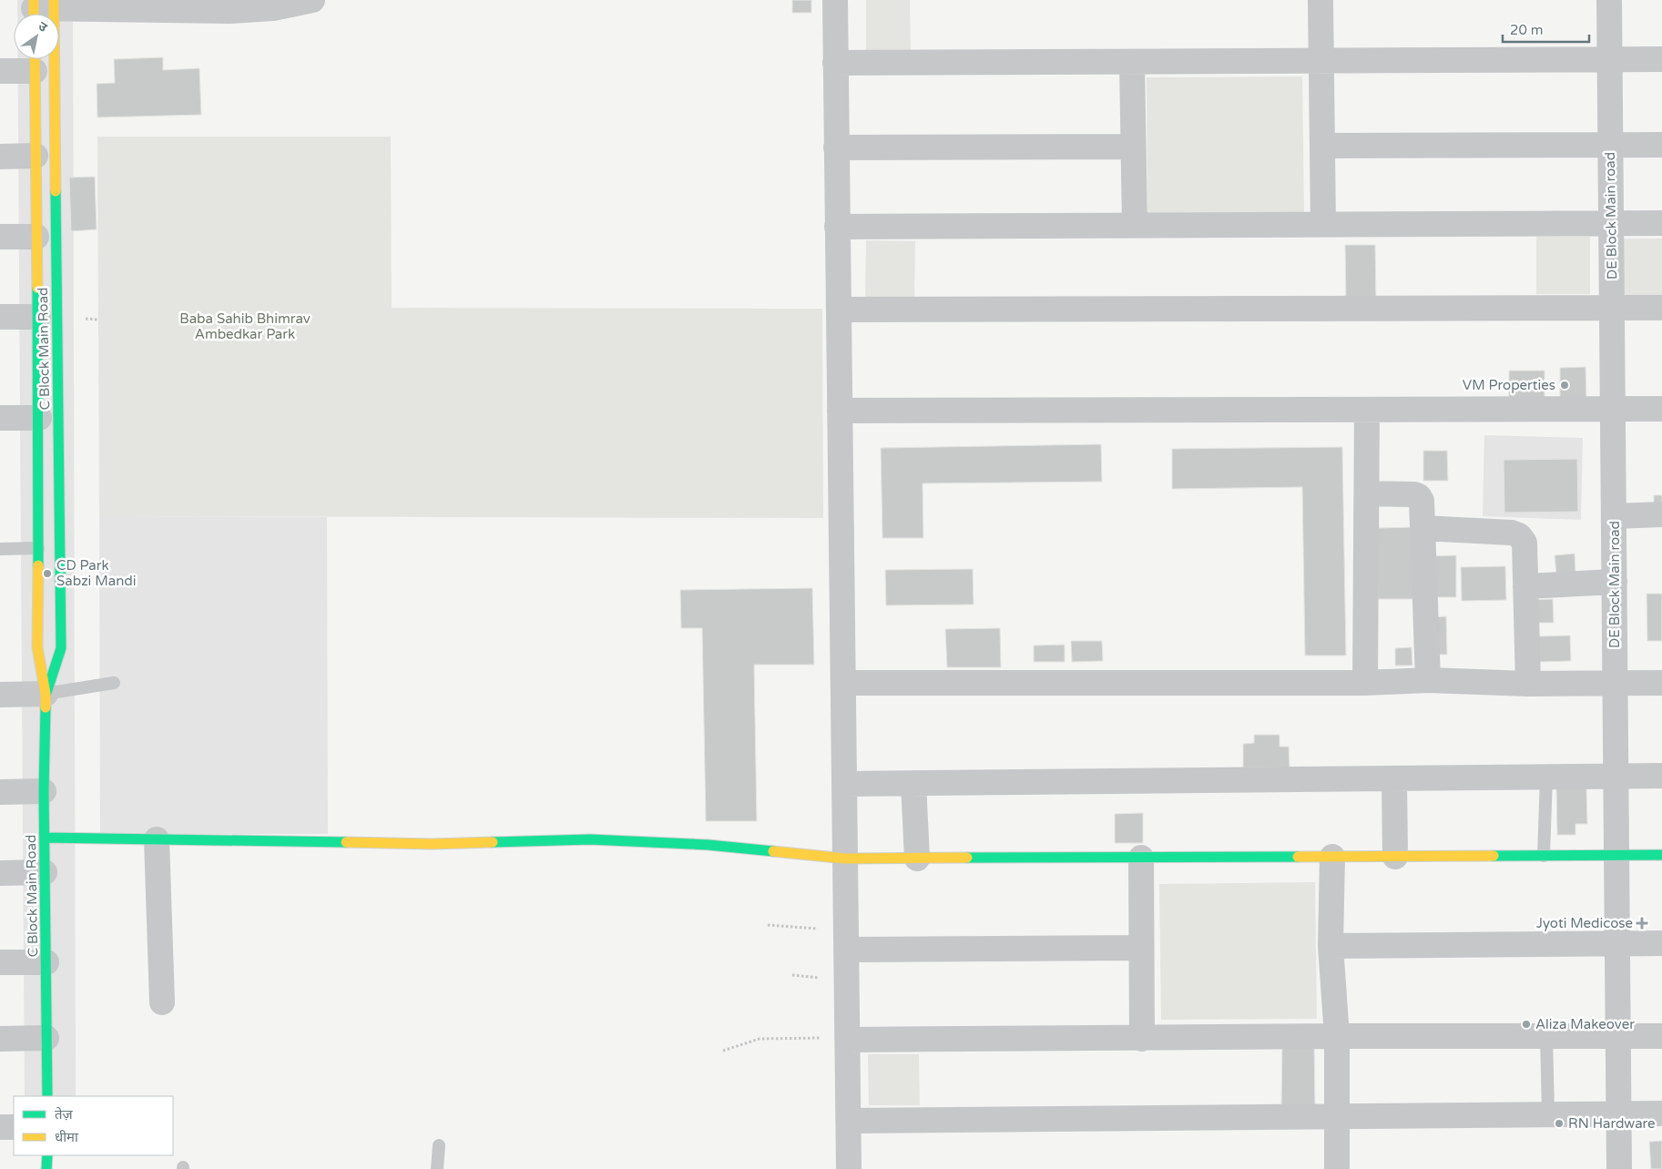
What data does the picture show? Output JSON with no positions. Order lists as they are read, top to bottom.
{
  "streets": {
    "street": ["DE Block Main road", "C Block Main Road"]
  },
  "parks": ["Baba Sahib Bhimrav Ambedkar Park"],
  "places": {
    "other": [
      "VM Properties",
      "CD Park Sabzi Mandi",
      "Aliza Makeover",
      "RN Hardware"
    ],
    "health": ["Jyoti Medicose"]
  },
  "legend": ["तेज़", "धीमा"],
  "scale_bar": "20 m",
  "north": "top right"
}
